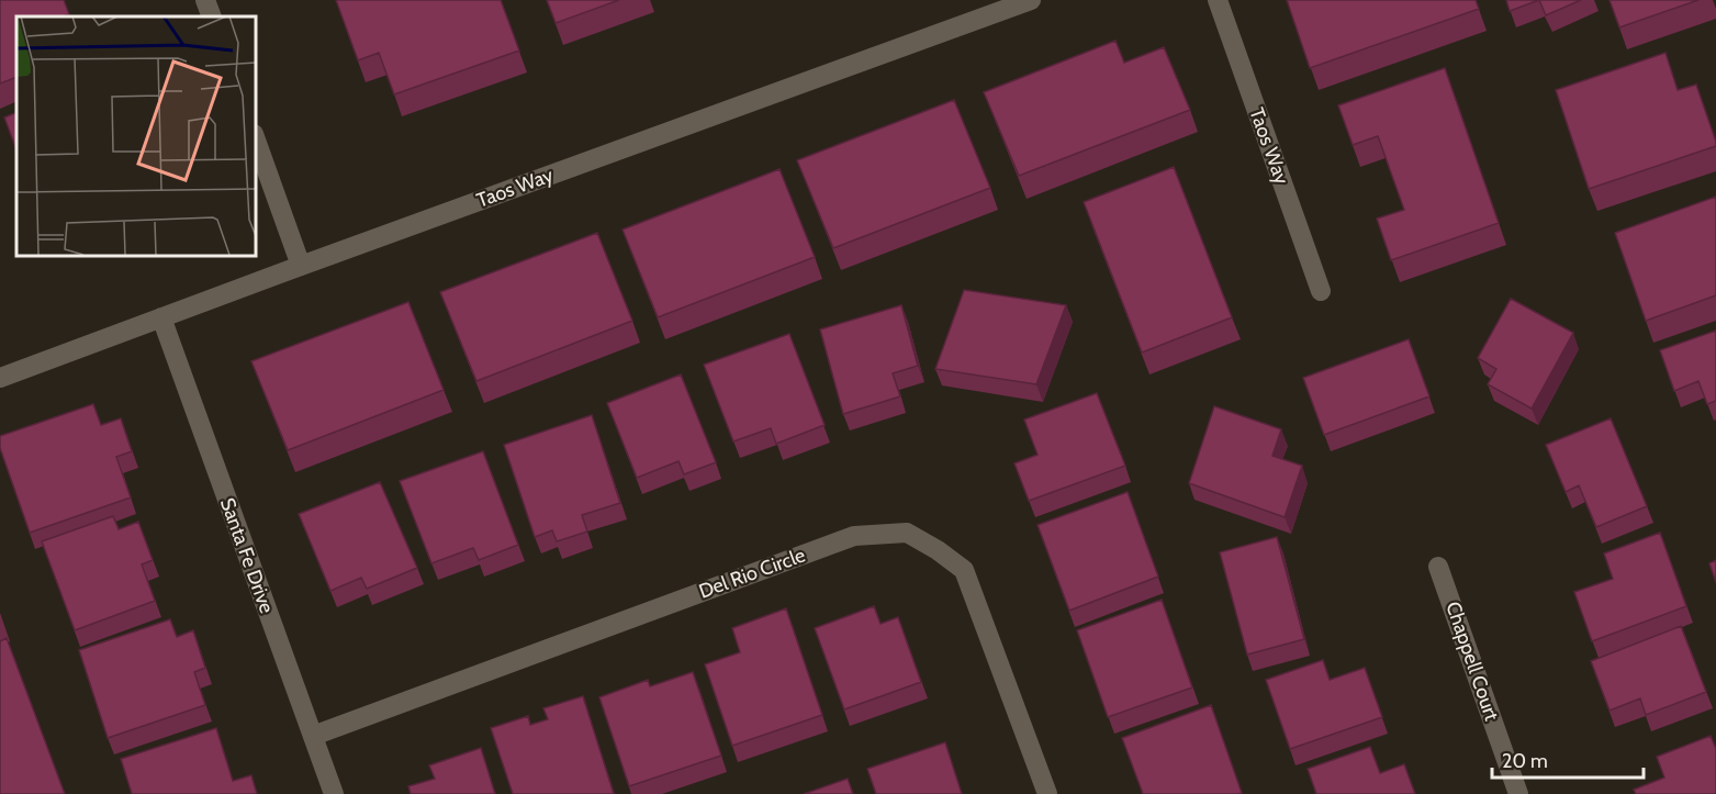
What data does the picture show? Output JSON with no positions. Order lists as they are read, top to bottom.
{
  "streets": {
    "street": [
      "Taos Way",
      "Santa Fe Drive",
      "Del Rio Circle",
      "Chappell Court"
    ]
  },
  "crossings": [
    ["Taos Way", "Santa Fe Drive"],
    ["Santa Fe Drive", "Del Rio Circle"]
  ],
  "scale_bar": "20 m"
}
